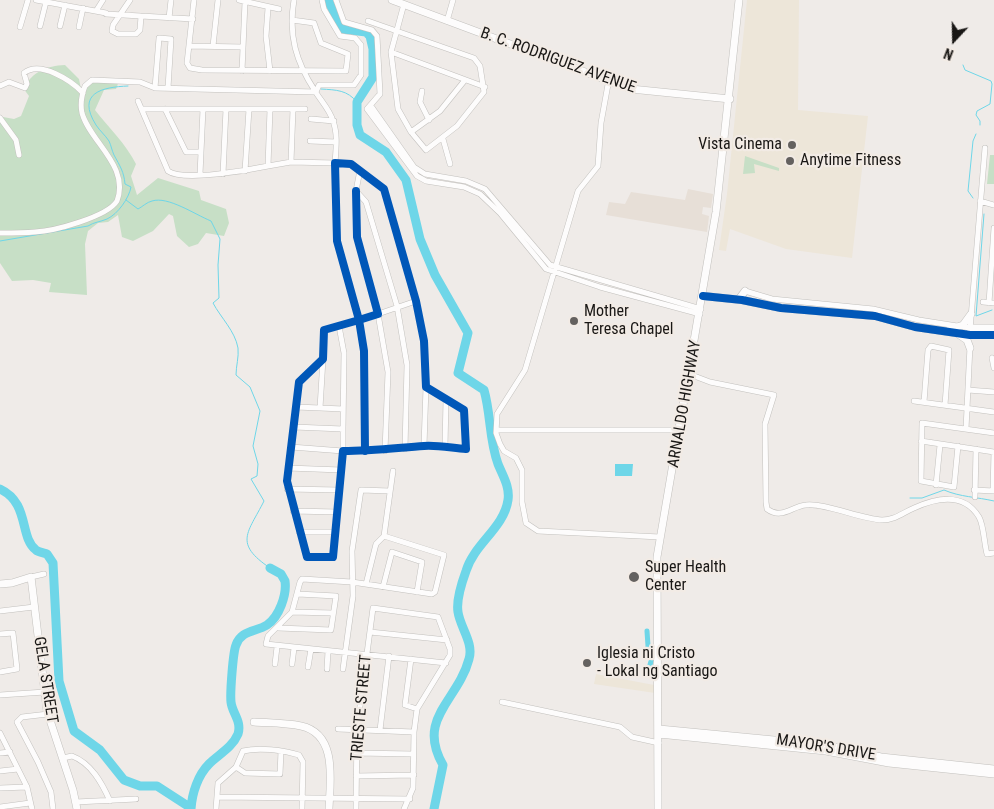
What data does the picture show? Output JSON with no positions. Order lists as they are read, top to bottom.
{
  "streets": {
    "street": [
      "B. C. RODRIGUEZ AVENUE",
      "ARNALDO HIGHWAY",
      "GELA STREET",
      "TRIESTE STREET",
      "MAYOR'S DRIVE"
    ]
  },
  "crossings": [
    ["B. C. RODRIGUEZ AVENUE", "ARNALDO HIGHWAY"],
    ["ARNALDO HIGHWAY", "MAYOR'S DRIVE"]
  ],
  "places": [
    "Vista Cinema",
    "Anytime Fitness",
    "Mother Teresa Chapel",
    "Super Health Center",
    "Iglesia ni Cristo - Lokal ng Santiago"
  ],
  "north": "bottom"
}
